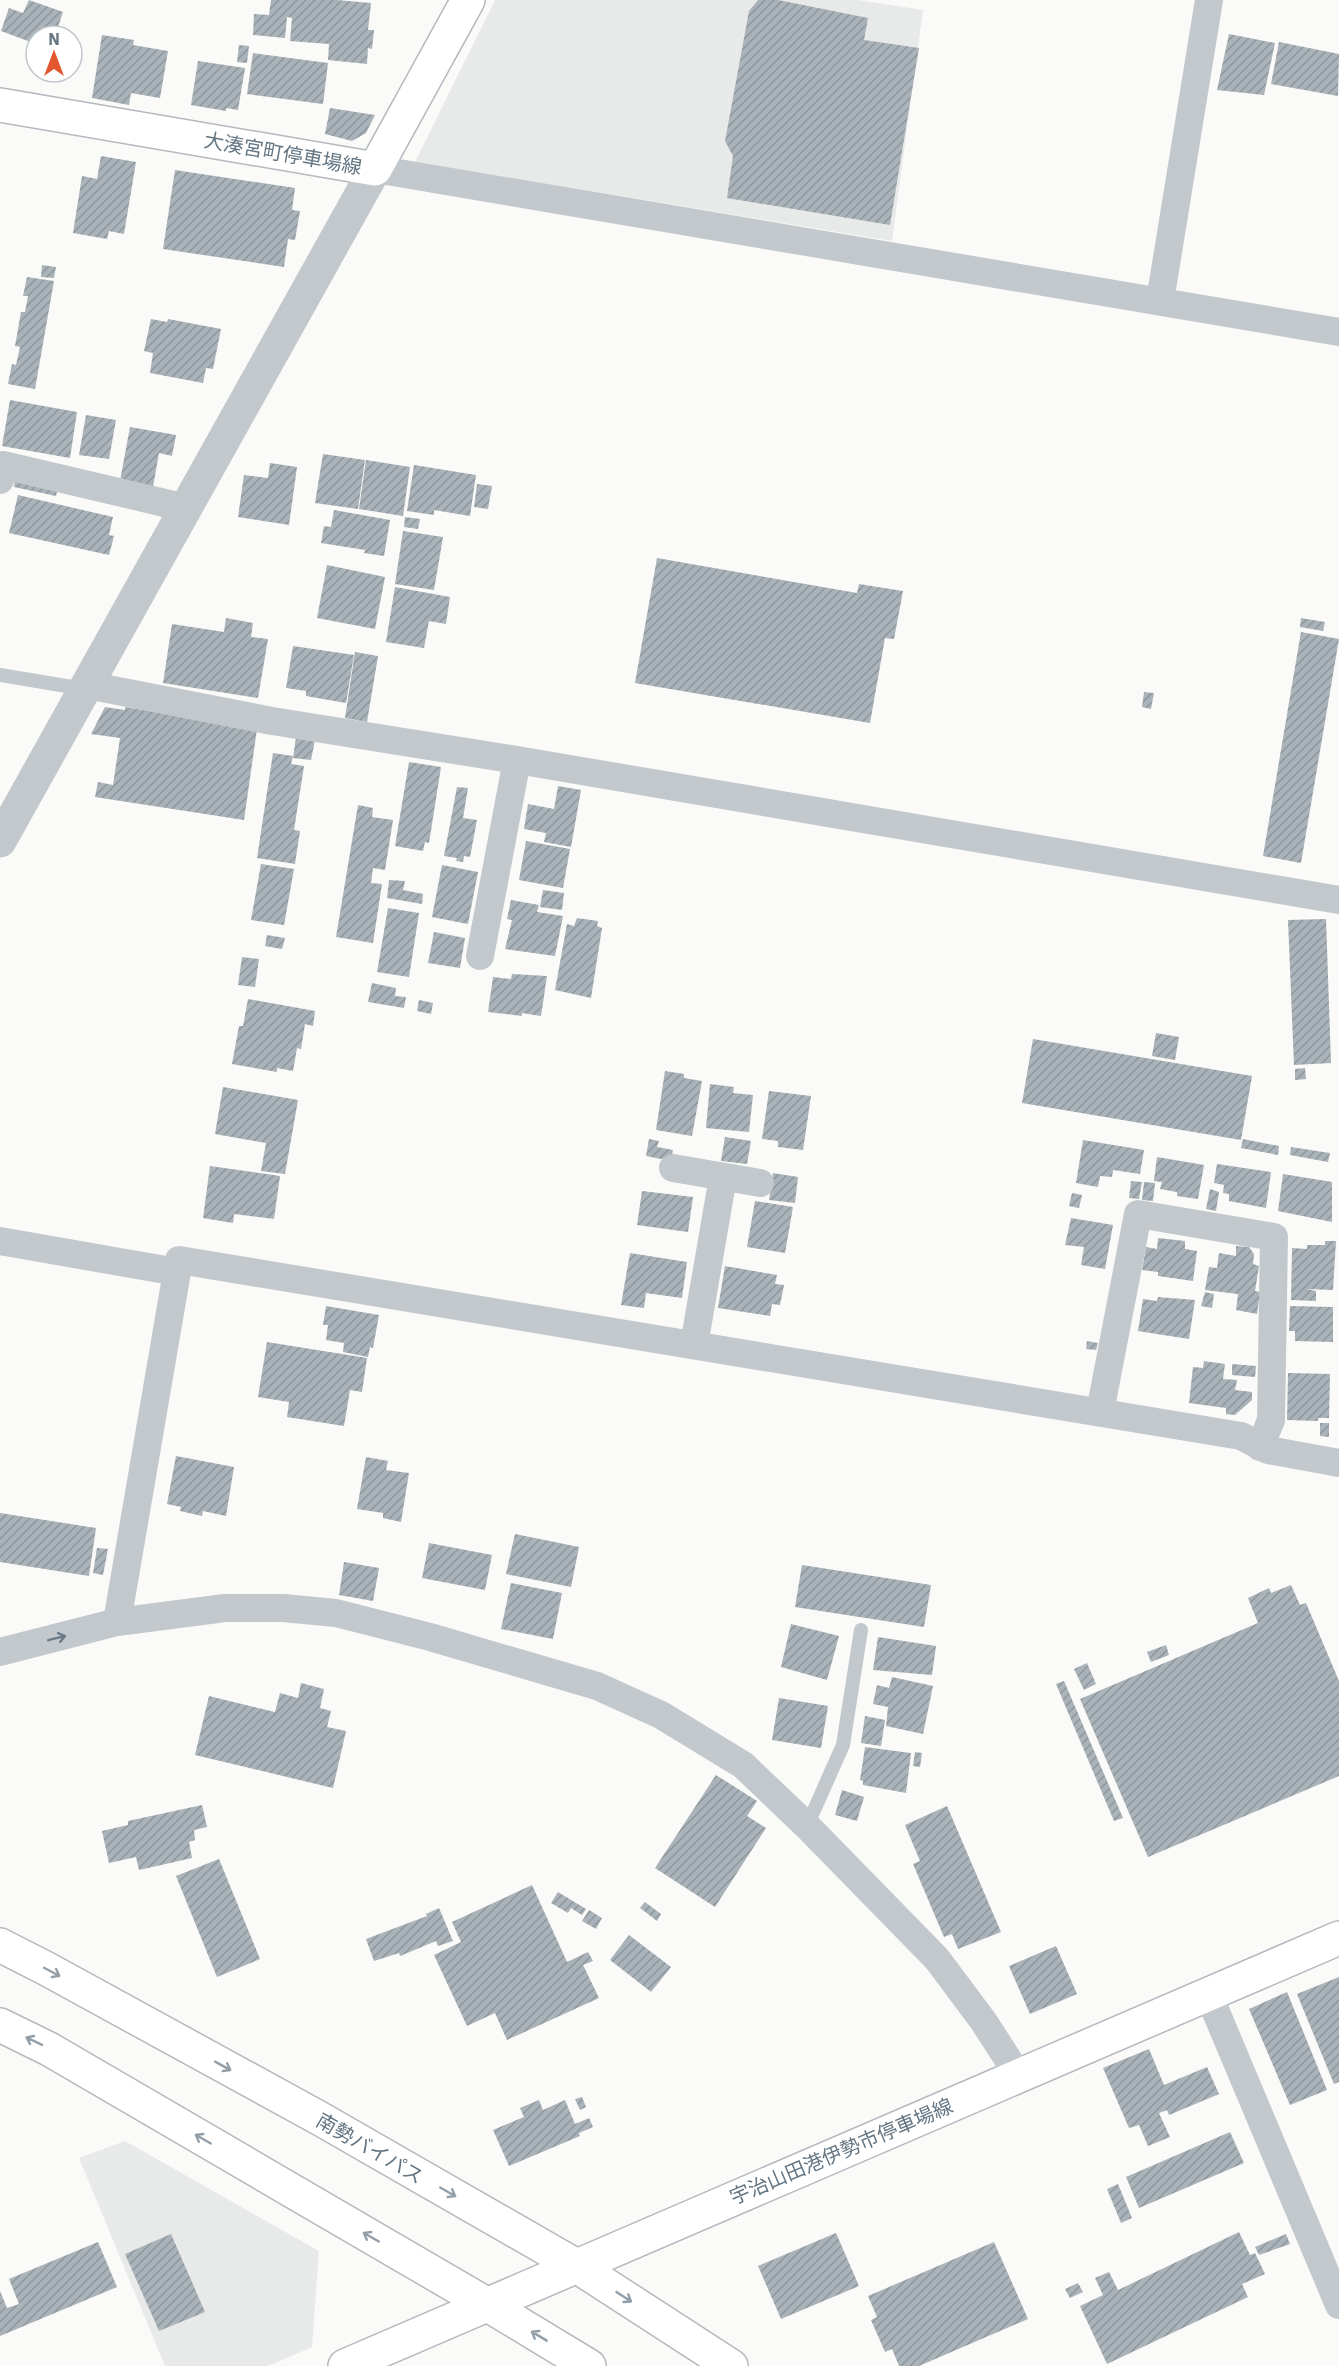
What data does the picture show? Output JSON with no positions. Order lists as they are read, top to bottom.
{
  "streets": {
    "main road": ["大湊宮町停車場線", "南勢バイパス", "宇治山田港伊勢市停車場線"]
  },
  "crossings": [
    ["南勢バイパス", "宇治山田港伊勢市停車場線"]
  ],
  "north": "top"
}
